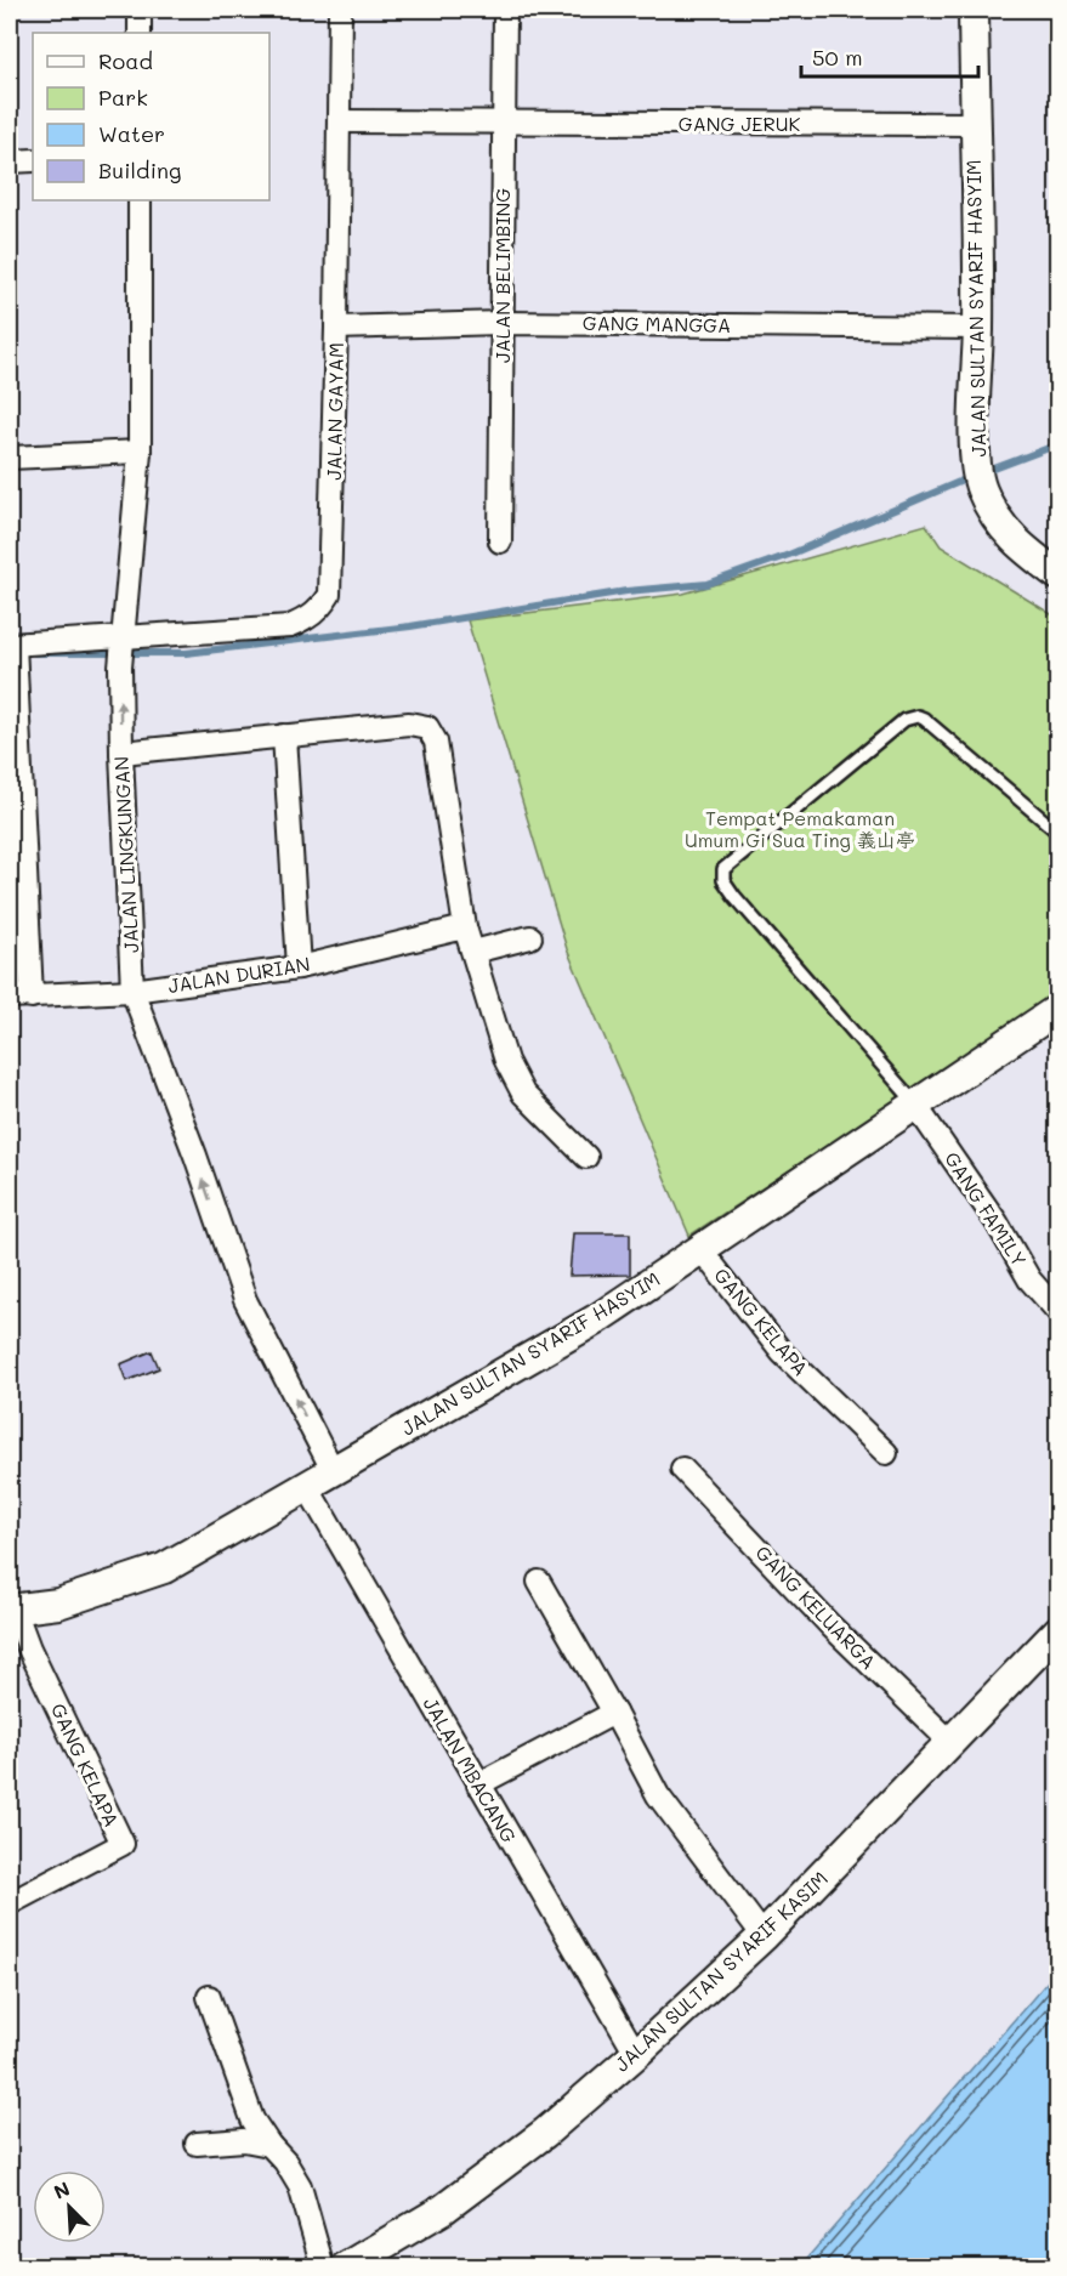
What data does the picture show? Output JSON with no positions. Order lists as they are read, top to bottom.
{
  "streets": {
    "street": [
      "GANG JERUK",
      "JALAN BELIMBING",
      "JALAN SULTAN SYARIF HASYIM",
      "GANG MANGGA",
      "JALAN GAYAM",
      "JALAN LINGKUNGAN",
      "JALAN DURIAN",
      "GANG FAMILY",
      "GANG KELAPA",
      "GANG KELUARGA",
      "JALAN MBACANG",
      "JALAN SULTAN SYARIF KASIM"
    ]
  },
  "crossings": [
    ["GANG JERUK", "JALAN BELIMBING"],
    ["GANG JERUK", "JALAN SULTAN SYARIF HASYIM"],
    ["GANG JERUK", "JALAN GAYAM"],
    ["JALAN BELIMBING", "GANG MANGGA"],
    ["JALAN SULTAN SYARIF HASYIM", "GANG MANGGA"],
    ["JALAN SULTAN SYARIF HASYIM", "JALAN LINGKUNGAN"],
    ["JALAN SULTAN SYARIF HASYIM", "GANG FAMILY"],
    ["JALAN SULTAN SYARIF HASYIM", "GANG KELAPA"],
    ["JALAN SULTAN SYARIF HASYIM", "JALAN MBACANG"],
    ["GANG MANGGA", "JALAN GAYAM"],
    ["JALAN GAYAM", "JALAN LINGKUNGAN"],
    ["JALAN LINGKUNGAN", "JALAN DURIAN"],
    ["GANG KELUARGA", "JALAN SULTAN SYARIF KASIM"],
    ["JALAN MBACANG", "JALAN SULTAN SYARIF KASIM"]
  ],
  "one_way": ["JALAN LINGKUNGAN"],
  "parks": ["Tempat Pemakaman Umum Gi Sua Ting 義山亭"],
  "legend": [
    "Road",
    "Park",
    "Water",
    "Building"
  ],
  "scale_bar": "50 m",
  "north": "top left"
}
